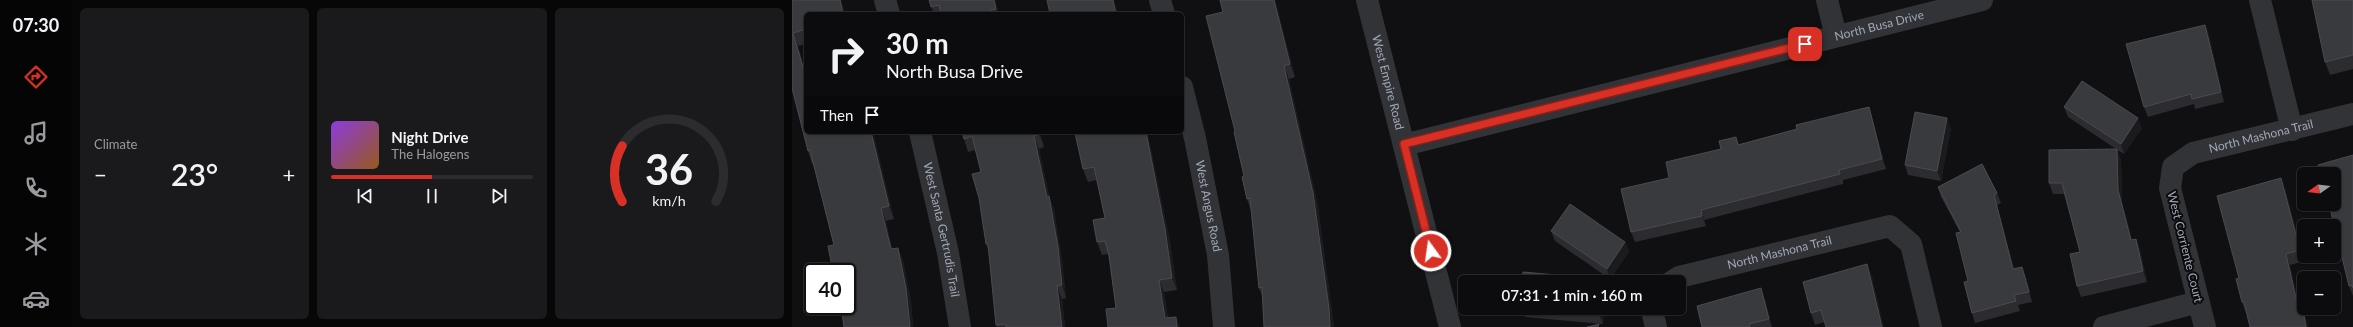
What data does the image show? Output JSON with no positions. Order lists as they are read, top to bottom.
{
  "streets": {
    "street": [
      "North Busa Drive",
      "West Empire Road",
      "North Mashona Trail",
      "West Angus Road",
      "West Santa Gertrudis Trail",
      "West Corriente Court"
    ]
  },
  "crossings": [
    ["North Busa Drive", "West Empire Road"],
    ["North Mashona Trail", "West Corriente Court"]
  ],
  "north": "left",
  "page": {
    "tabs": "07:30",
    "tile": "Climate",
    "turn": ["30 m", "North Busa Drive"],
    "then": "Then",
    "song": ["Night Drive", "The Halogens"],
    "heat": ["−", "23°", "+"],
    "map_buttons": ["+", "−"],
    "limit": "40",
    "trip": "07:31 · 1 min · 160 m",
    "gauge": ["36", "km/h"]
  }
}
